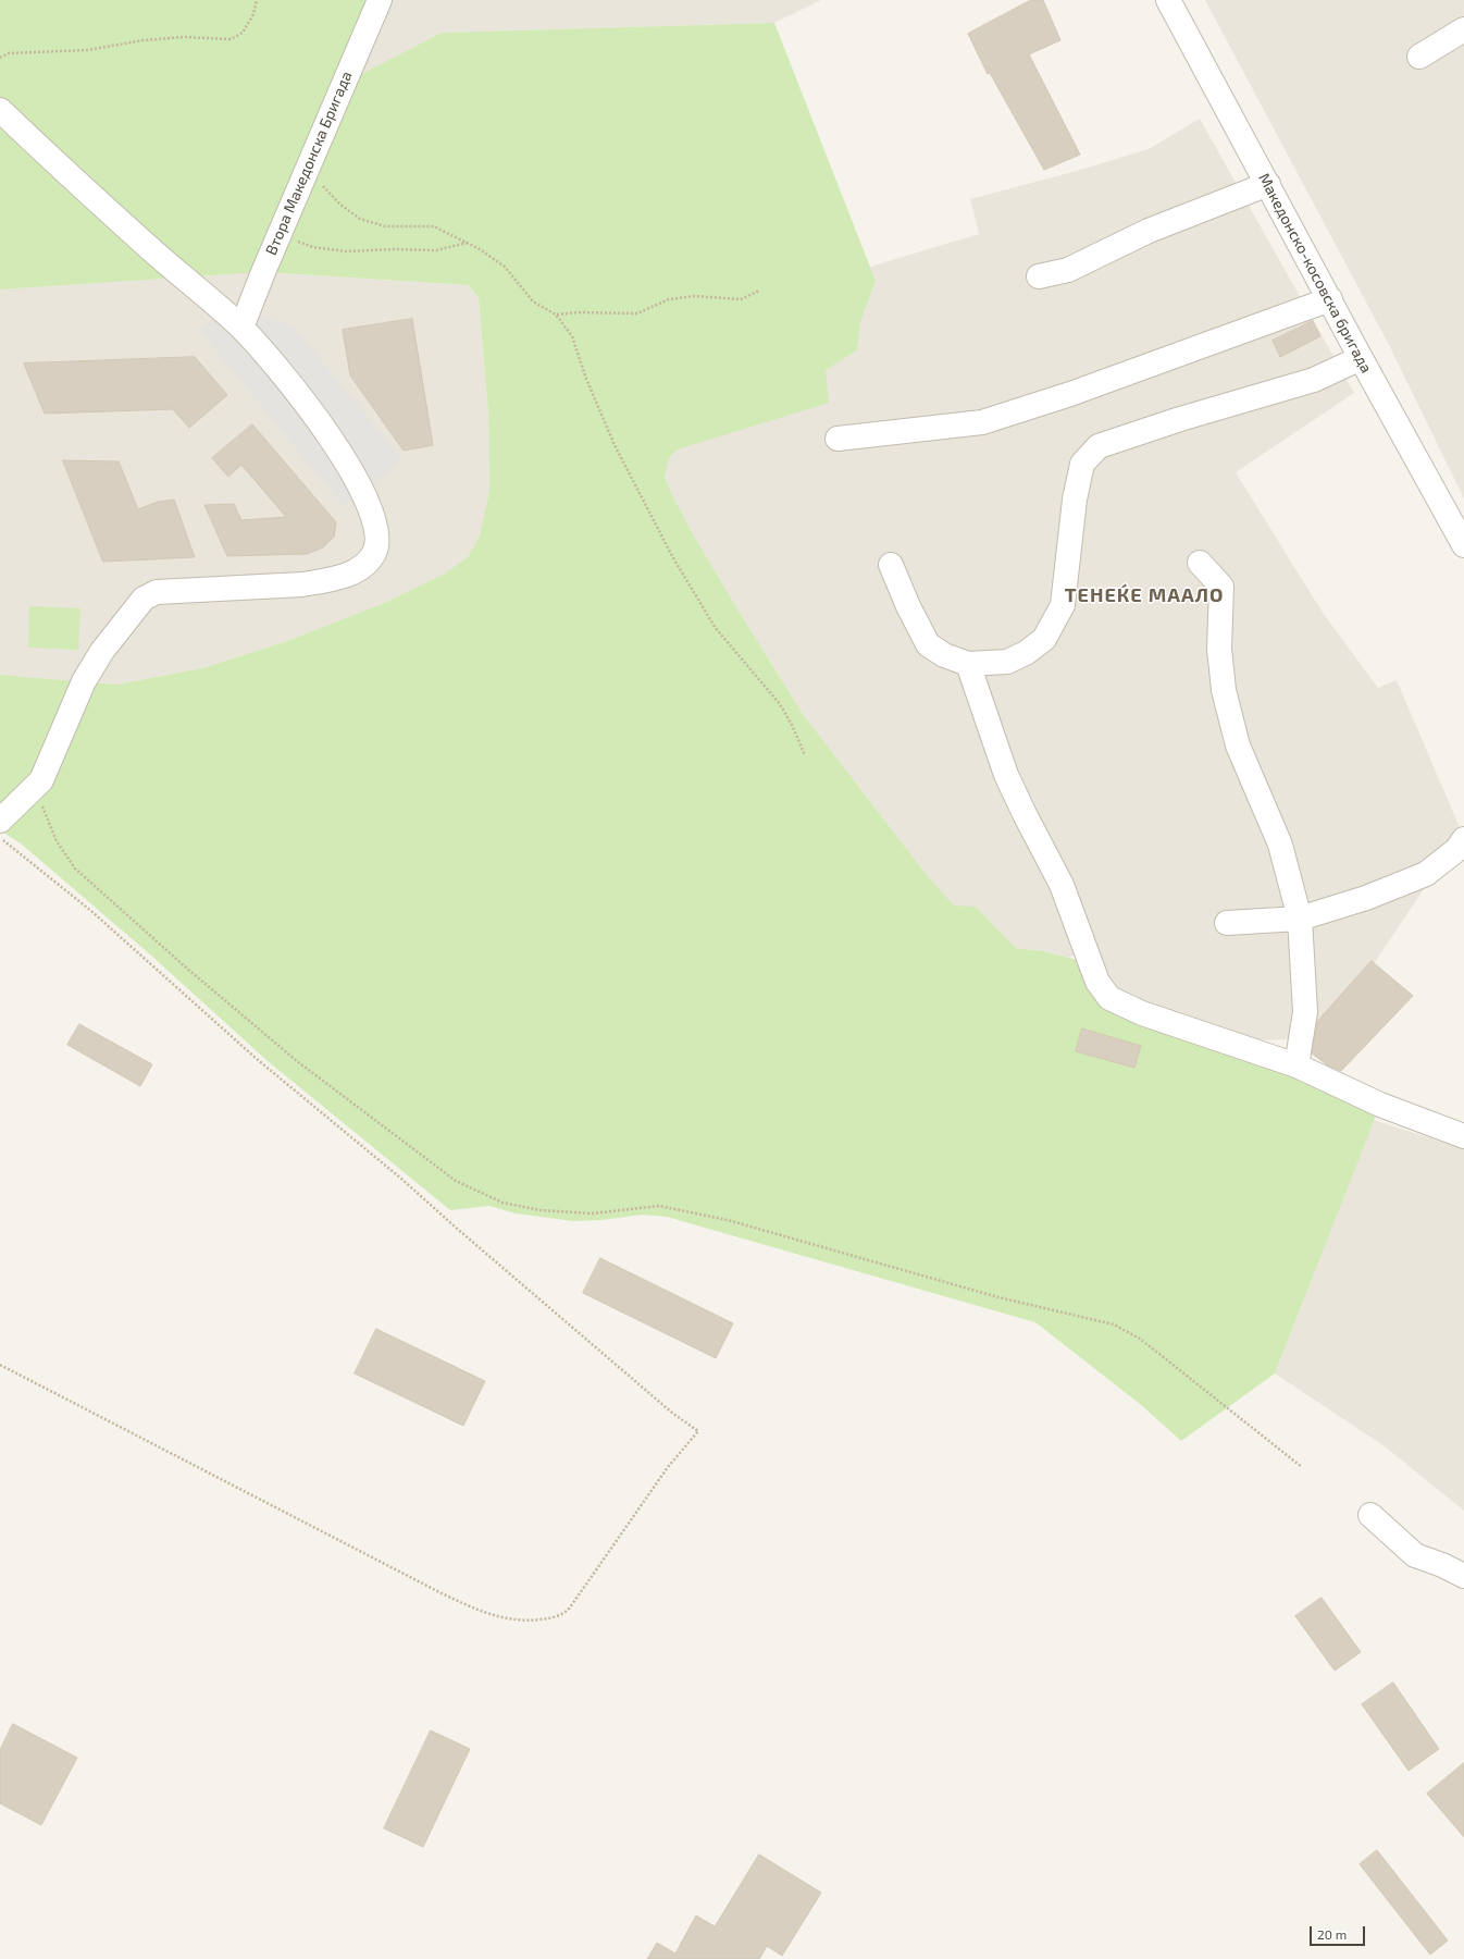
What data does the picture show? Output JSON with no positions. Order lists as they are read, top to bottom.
{
  "streets": {
    "street": ["Втора Македонска Бригада", "Македонско-косовска бригада"]
  },
  "districts": ["ТЕНЕЌЕ МААЛО"],
  "scale_bar": "20 m"
}
